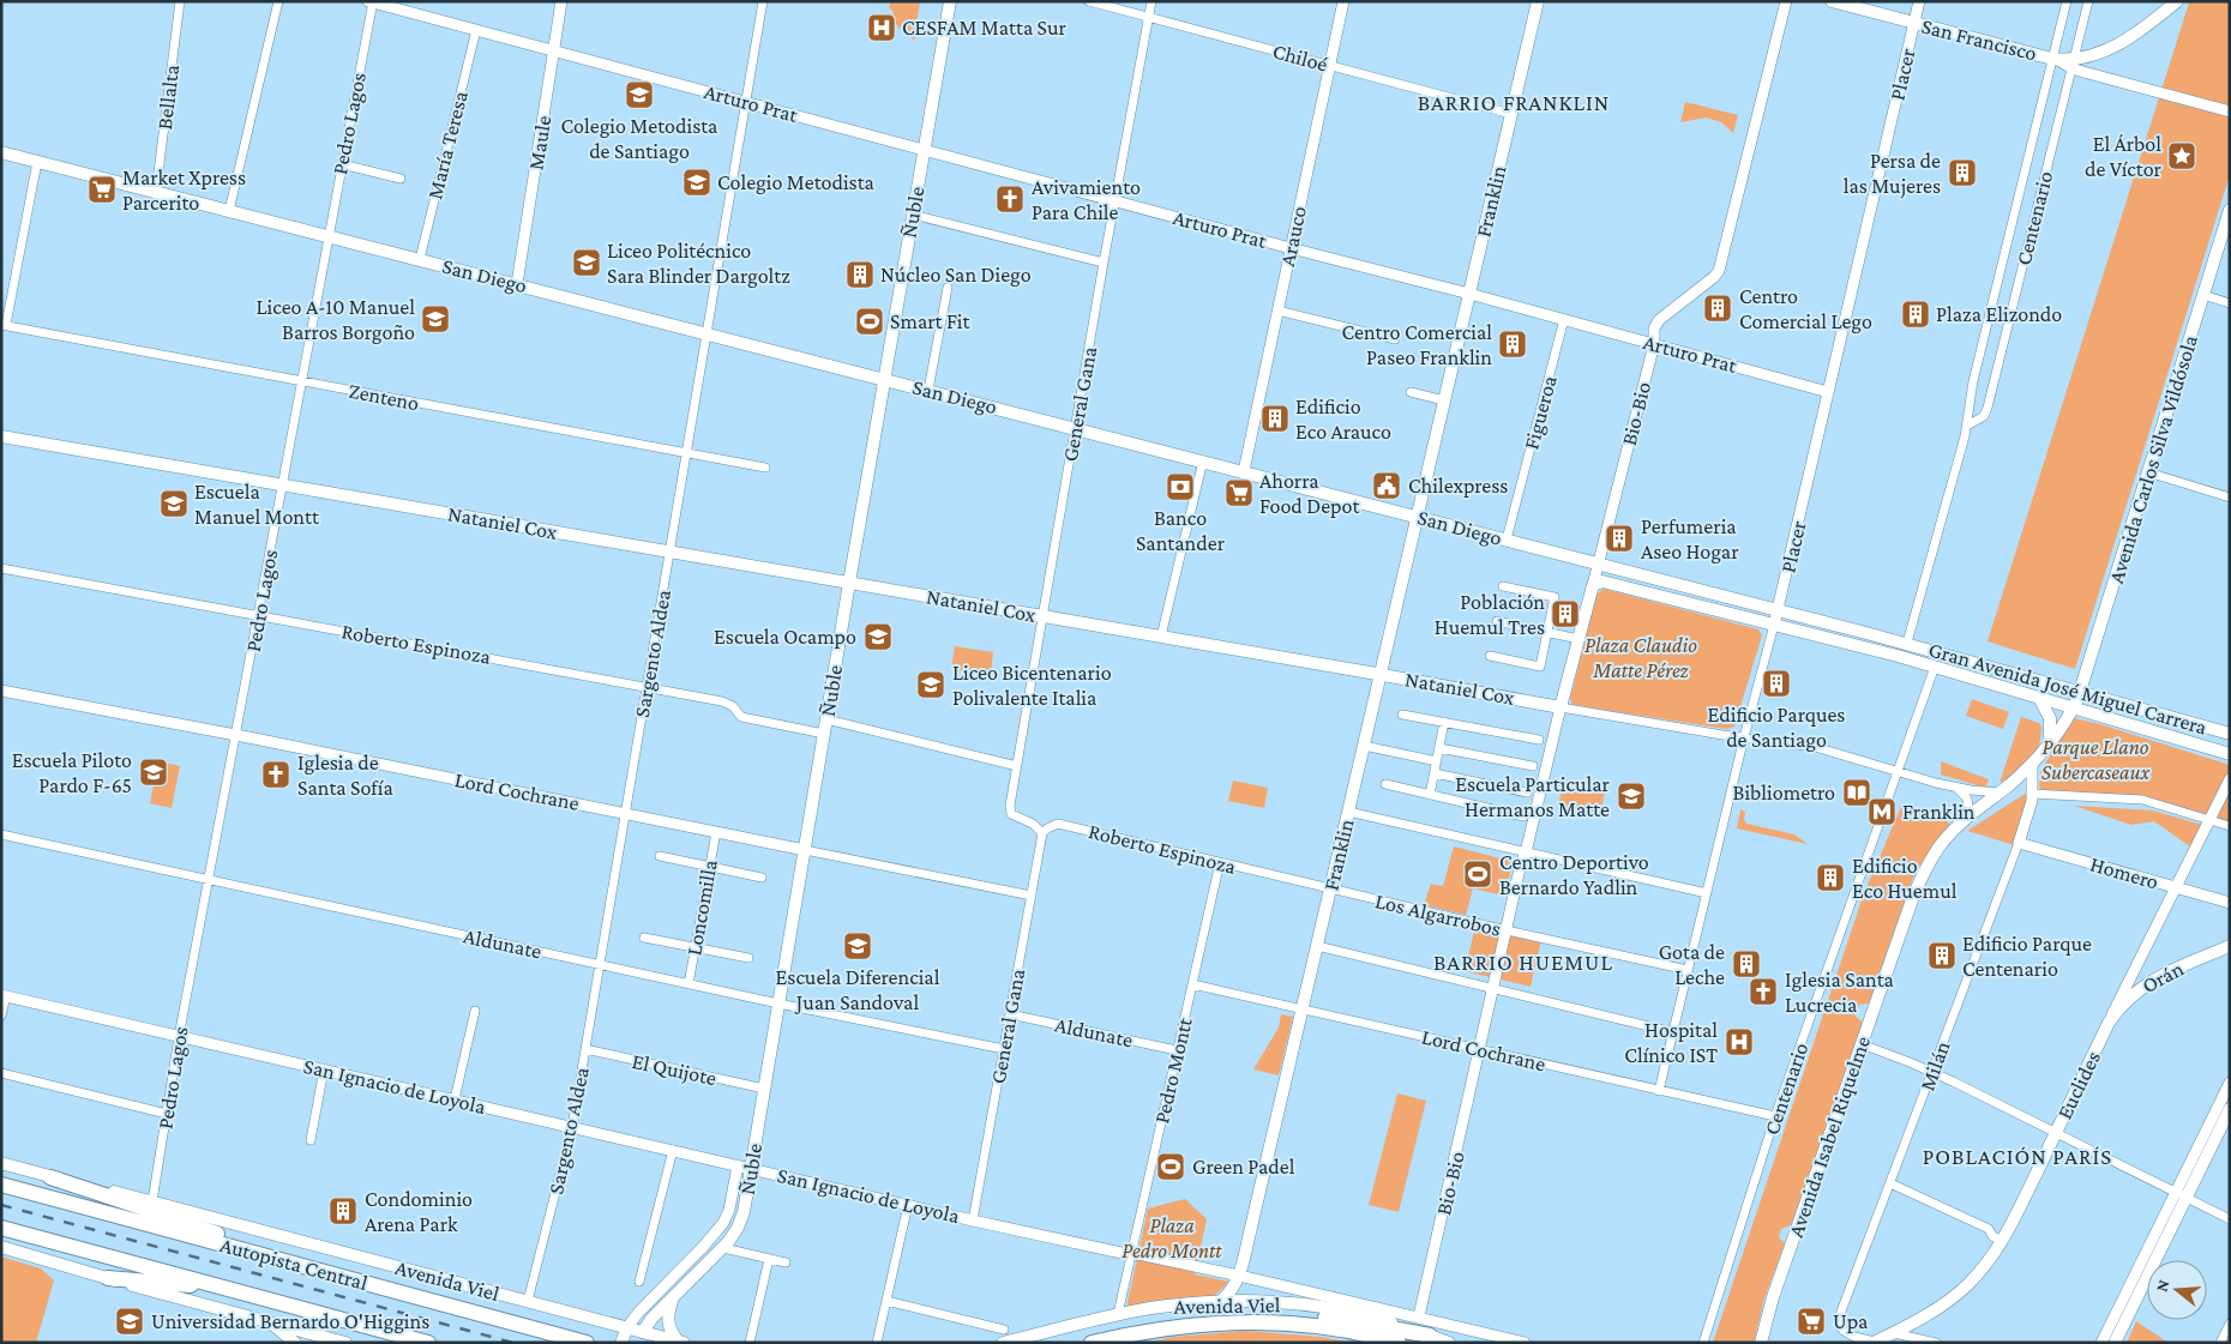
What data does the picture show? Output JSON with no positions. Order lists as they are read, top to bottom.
{
  "streets": {
    "highway": ["Autopista Central"],
    "main road": [
      "San Francisco",
      "Franklin",
      "Ñuble",
      "San Diego",
      "Bio-Bio",
      "Avenida Carlos Silva Vildósola",
      "Nataniel Cox",
      "Gran Avenida José Miguel Carrera",
      "Orán",
      "Euclides",
      "Avenida Isabel Riquelme",
      "Avenida Viel"
    ],
    "street": [
      "Chiloé",
      "Placer",
      "Bellalta",
      "Arturo Prat",
      "Pedro Lagos",
      "Maule",
      "María Teresa",
      "Centenario",
      "Arauco",
      "Zenteno",
      "General Gana",
      "Figueroa",
      "Roberto Espinoza",
      "Sargento Aldea",
      "Lord Cochrane",
      "Homero",
      "Loncomilla",
      "Los Algarrobos",
      "Aldunate",
      "Milán",
      "El Quijote",
      "Pedro Montt",
      "San Ignacio de Loyola"
    ]
  },
  "crossings": [
    ["San Francisco", "Placer"],
    ["San Francisco", "Centenario"],
    ["Chiloé", "Franklin"],
    ["Chiloé", "Arauco"],
    ["Chiloé", "General Gana"],
    ["Placer", "Arturo Prat"],
    ["Placer", "San Diego"],
    ["Placer", "Nataniel Cox"],
    ["Placer", "Lord Cochrane"],
    ["Placer", "Los Algarrobos"],
    ["Bellalta", "San Diego"],
    ["Arturo Prat", "Pedro Lagos"],
    ["Arturo Prat", "Maule"],
    ["Arturo Prat", "María Teresa"],
    ["Arturo Prat", "Franklin"],
    ["Arturo Prat", "Ñuble"],
    ["Arturo Prat", "Arauco"],
    ["Arturo Prat", "General Gana"],
    ["Arturo Prat", "Figueroa"],
    ["Arturo Prat", "Bio-Bio"],
    ["Arturo Prat", "Sargento Aldea"],
    ["Pedro Lagos", "San Diego"],
    ["Pedro Lagos", "Zenteno"],
    ["Pedro Lagos", "Nataniel Cox"],
    ["Pedro Lagos", "Roberto Espinoza"],
    ["Pedro Lagos", "Lord Cochrane"],
    ["Pedro Lagos", "Aldunate"],
    ["Pedro Lagos", "San Ignacio de Loyola"],
    ["Pedro Lagos", "Avenida Viel"],
    ["Maule", "San Diego"],
    ["María Teresa", "San Diego"],
    ["Franklin", "San Diego"],
    ["Franklin", "Nataniel Cox"],
    ["Franklin", "Roberto Espinoza"],
    ["Franklin", "Lord Cochrane"],
    ["Franklin", "Los Algarrobos"],
    ["Franklin", "San Ignacio de Loyola"],
    ["Franklin", "Avenida Viel"],
    ["Ñuble", "San Diego"],
    ["Ñuble", "Nataniel Cox"],
    ["Ñuble", "Roberto Espinoza"],
    ["Ñuble", "Lord Cochrane"],
    ["Ñuble", "Aldunate"],
    ["Ñuble", "El Quijote"],
    ["Ñuble", "San Ignacio de Loyola"],
    ["Ñuble", "Avenida Viel"],
    ["Centenario", "San Diego"],
    ["Centenario", "Nataniel Cox"],
    ["Centenario", "Gran Avenida José Miguel Carrera"],
    ["Centenario", "Lord Cochrane"],
    ["Arauco", "San Diego"],
    ["San Diego", "General Gana"],
    ["San Diego", "Figueroa"],
    ["San Diego", "Bio-Bio"],
    ["San Diego", "Sargento Aldea"],
    ["San Diego", "Gran Avenida José Miguel Carrera"],
    ["Zenteno", "Sargento Aldea"],
    ["General Gana", "Nataniel Cox"],
    ["General Gana", "Roberto Espinoza"],
    ["General Gana", "Lord Cochrane"],
    ["General Gana", "Aldunate"],
    ["General Gana", "San Ignacio de Loyola"],
    ["Bio-Bio", "Nataniel Cox"],
    ["Bio-Bio", "Lord Cochrane"],
    ["Bio-Bio", "Los Algarrobos"],
    ["Bio-Bio", "San Ignacio de Loyola"],
    ["Avenida Carlos Silva Vildósola", "Gran Avenida José Miguel Carrera"],
    ["Avenida Carlos Silva Vildósola", "Avenida Isabel Riquelme"],
    ["Nataniel Cox", "Sargento Aldea"],
    ["Nataniel Cox", "Avenida Isabel Riquelme"],
    ["Roberto Espinoza", "Sargento Aldea"],
    ["Roberto Espinoza", "Los Algarrobos"],
    ["Roberto Espinoza", "Pedro Montt"],
    ["Sargento Aldea", "Lord Cochrane"],
    ["Sargento Aldea", "Aldunate"],
    ["Sargento Aldea", "El Quijote"],
    ["Sargento Aldea", "San Ignacio de Loyola"],
    ["Sargento Aldea", "Avenida Viel"],
    ["Gran Avenida José Miguel Carrera", "Avenida Isabel Riquelme"],
    ["Lord Cochrane", "Loncomilla"],
    ["Lord Cochrane", "Pedro Montt"],
    ["Homero", "Milán"],
    ["Homero", "Euclides"],
    ["Loncomilla", "Aldunate"],
    ["Aldunate", "Pedro Montt"],
    ["Orán", "Euclides"],
    ["Milán", "Euclides"],
    ["Milán", "Avenida Isabel Riquelme"],
    ["Pedro Montt", "San Ignacio de Loyola"],
    ["Pedro Montt", "Avenida Viel"]
  ],
  "districts": ["BARRIO FRANKLIN", "BARRIO HUEMUL", "POBLACIÓN PARÍS"],
  "parks": ["Plaza Claudio Matte Pérez", "Parque Llano Subercaseaux", "Plaza Pedro Montt"],
  "places": {
    "hospital": ["CESFAM Matta Sur", "Hospital Clínico IST"],
    "school or university": [
      "Colegio Metodista de Santiago",
      "Colegio Metodista",
      "Liceo Politécnico Sara Blinder Dargoltz",
      "Liceo A-10 Manuel Barros Borgoño",
      "Escuela Manuel Montt",
      "Escuela Ocampo",
      "Liceo Bicentenario Polivalente Italia",
      "Escuela Piloto Pardo F-65",
      "Escuela Particular Hermanos Matte",
      "Escuela Diferencial Juan Sandoval",
      "Universidad Bernardo O'Higgins"
    ],
    "place": ["El Árbol de Víctor"],
    "building": [
      "Persa de las Mujeres",
      "Núcleo San Diego",
      "Centro Comercial Lego",
      "Plaza Elizondo",
      "Centro Comercial Paseo Franklin",
      "Edificio Eco Arauco",
      "Perfumeria Aseo Hogar",
      "Población Huemul Tres",
      "Edificio Parques de Santiago",
      "Edificio Eco Huemul",
      "Edificio Parque Centenario",
      "Gota de Leche",
      "Condominio Arena Park"
    ],
    "supermarket": ["Market Xpress Parcerito", "Ahorra Food Depot", "Upa"],
    "church": ["Avivamiento Para Chile", "Iglesia de Santa Sofía", "Iglesia Santa Lucrecia"],
    "sports": ["Smart Fit", "Centro Deportivo Bernardo Yadlin", "Green Padel"],
    "public building": ["Chilexpress"],
    "bank": ["Banco Santander"],
    "library": ["Bibliometro"],
    "metro station": ["Franklin"]
  },
  "north": "left"
}
